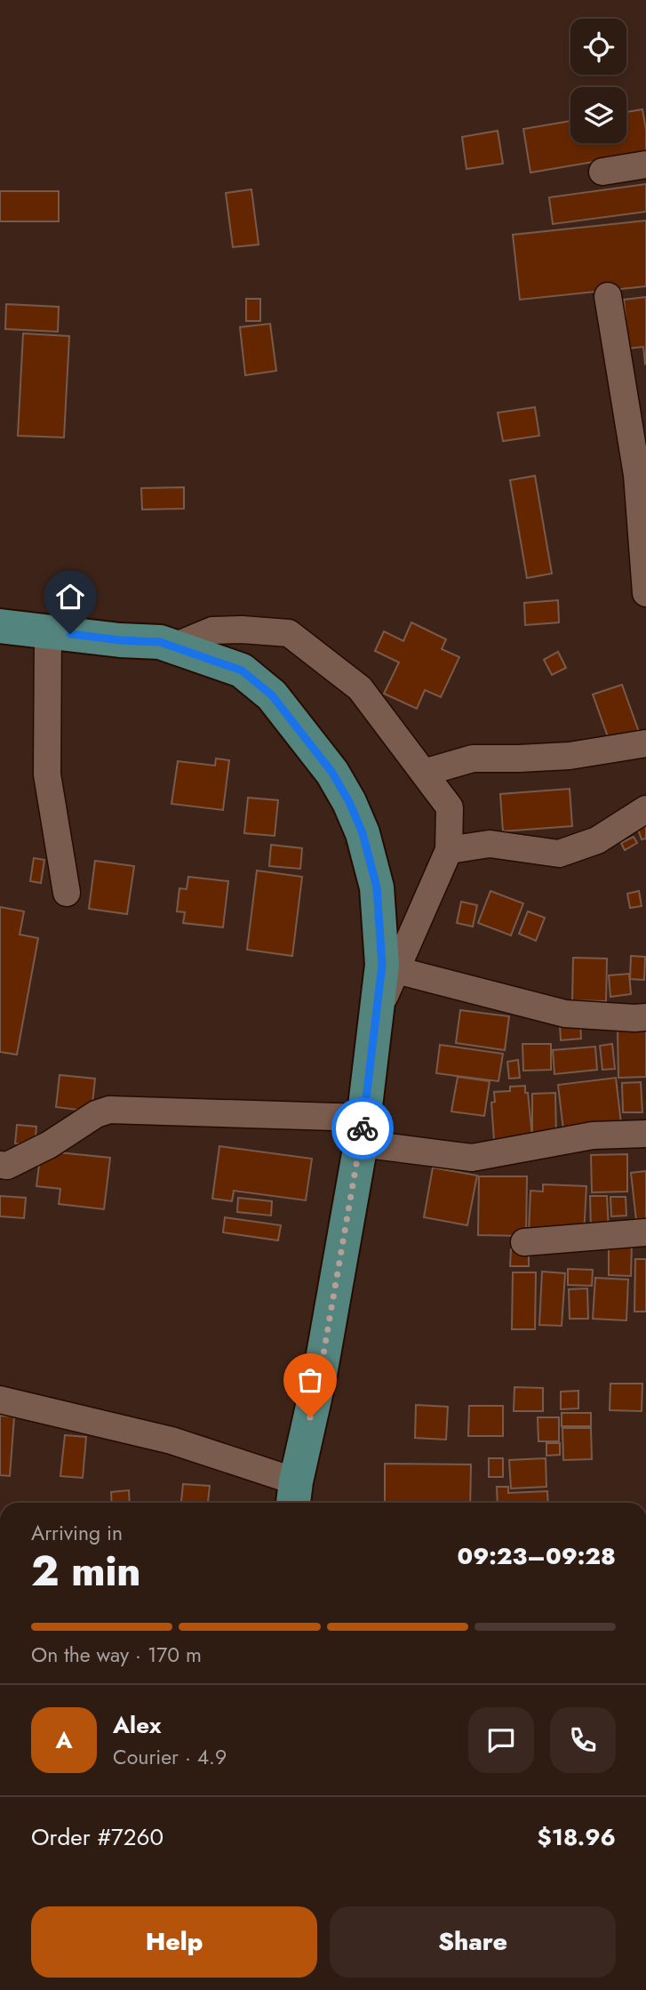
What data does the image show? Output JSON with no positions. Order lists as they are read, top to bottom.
{
  "page": {
    "heading": ["2 min", "Arriving in", "09:23–09:28"],
    "panel": [
      "Alex",
      "Courier · 4.9",
      "Order #7260",
      "$18.96"
    ],
    "bar": "On the way · 170 m",
    "round": "A",
    "buttons": ["Help", "Share"]
  }
}
